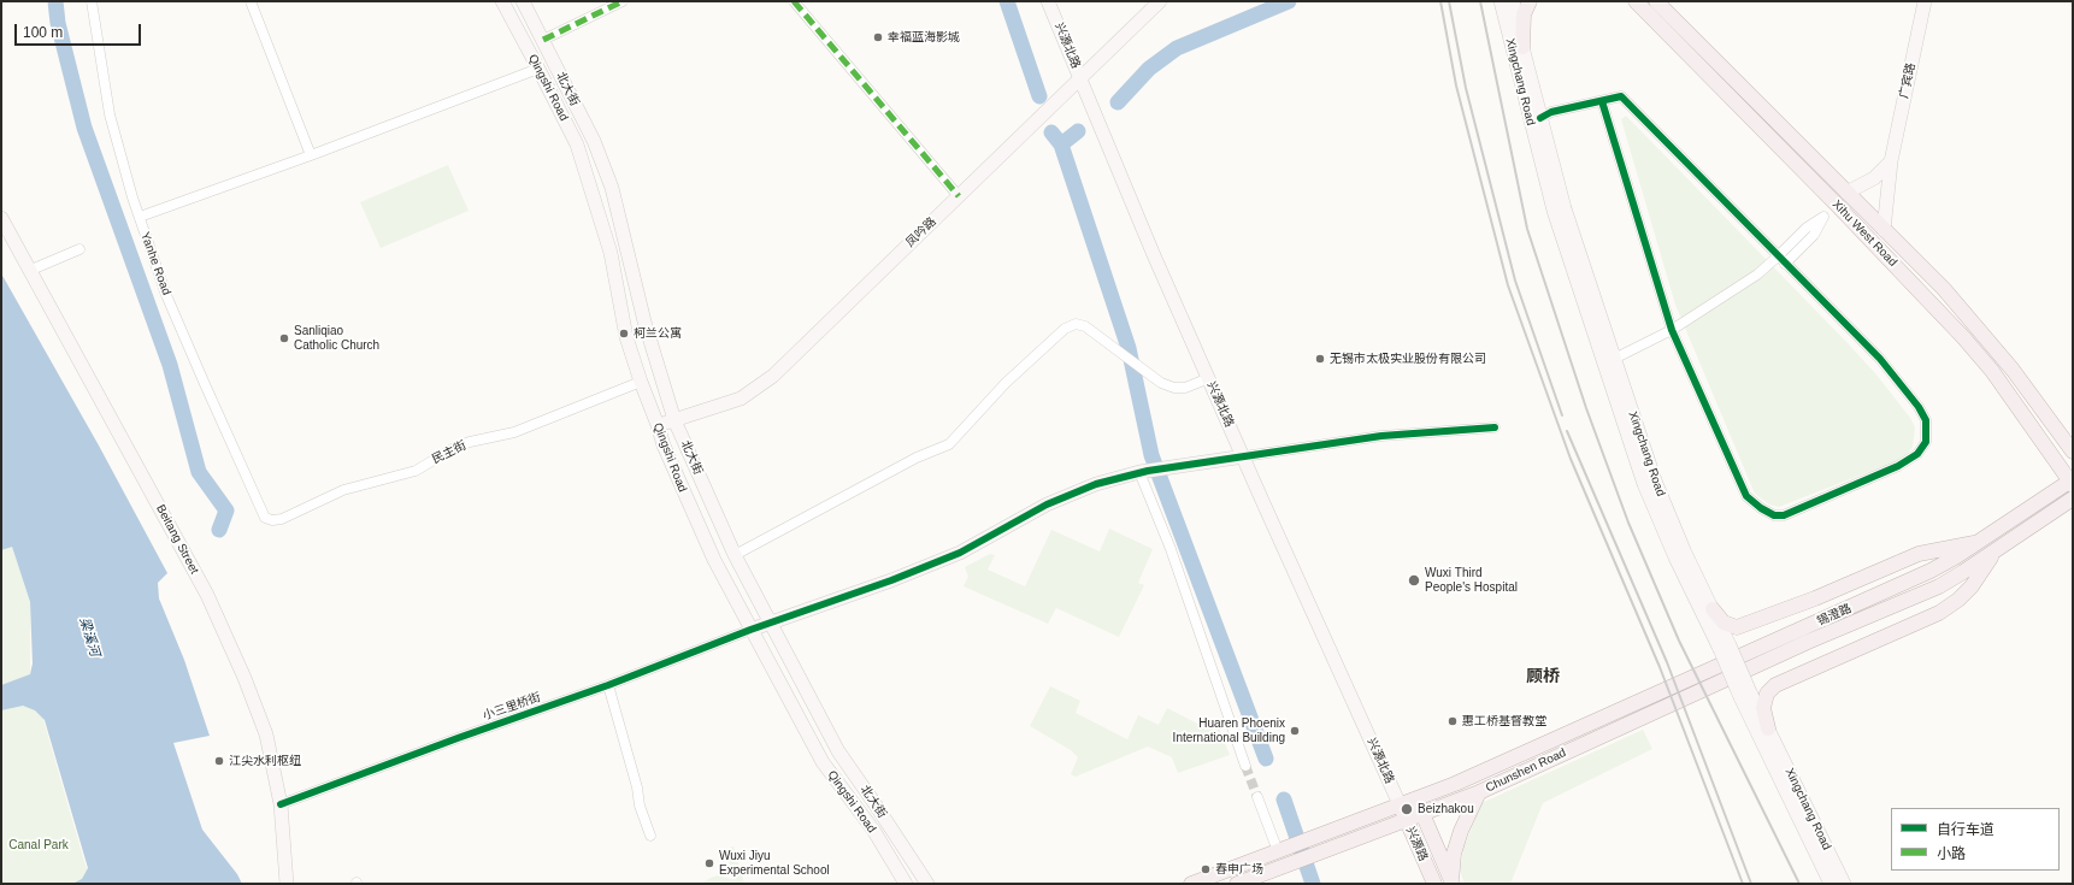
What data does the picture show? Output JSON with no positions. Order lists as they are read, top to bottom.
{
  "streets": {
    "main road": [
      "兴源北路",
      "广宾路",
      "Xingchang Road",
      "Qingshi Road",
      "北大街",
      "凤吟路",
      "Xihu West Road",
      "Beitang Street",
      "锡澄路",
      "Chunshen Road",
      "兴源路"
    ],
    "street": ["Yanhe Road", "民主街", "小三里桥街"]
  },
  "crossings": [
    ["兴源北路", "凤吟路"],
    ["兴源北路", "Chunshen Road"],
    ["兴源北路", "兴源路"],
    ["广宾路", "Xihu West Road"],
    ["Qingshi Road", "凤吟路"],
    ["Qingshi Road", "民主街"],
    ["Qingshi Road", "小三里桥街"],
    ["北大街", "凤吟路"],
    ["Xihu West Road", "锡澄路"],
    ["Yanhe Road", "民主街"],
    ["Beitang Street", "小三里桥街"],
    ["锡澄路", "Chunshen Road"],
    ["Chunshen Road", "兴源路"]
  ],
  "districts": ["顾桥"],
  "water": ["梁溪河"],
  "parks": ["Canal Park"],
  "places": [
    "幸福蓝海影城",
    "柯兰公寓",
    "Sanliqiao Catholic Church",
    "无锡市太极实业股份有限公司",
    "Wuxi Third People's Hospital",
    "惠工桥基督教堂",
    "Huaren Phoenix International Building",
    "江尖水利枢纽",
    "Beizhakou",
    "Wuxi Jiyu Experimental School",
    "春申广场"
  ],
  "legend": ["自行车道", "小路"],
  "scale_bar": "100 m"
}
